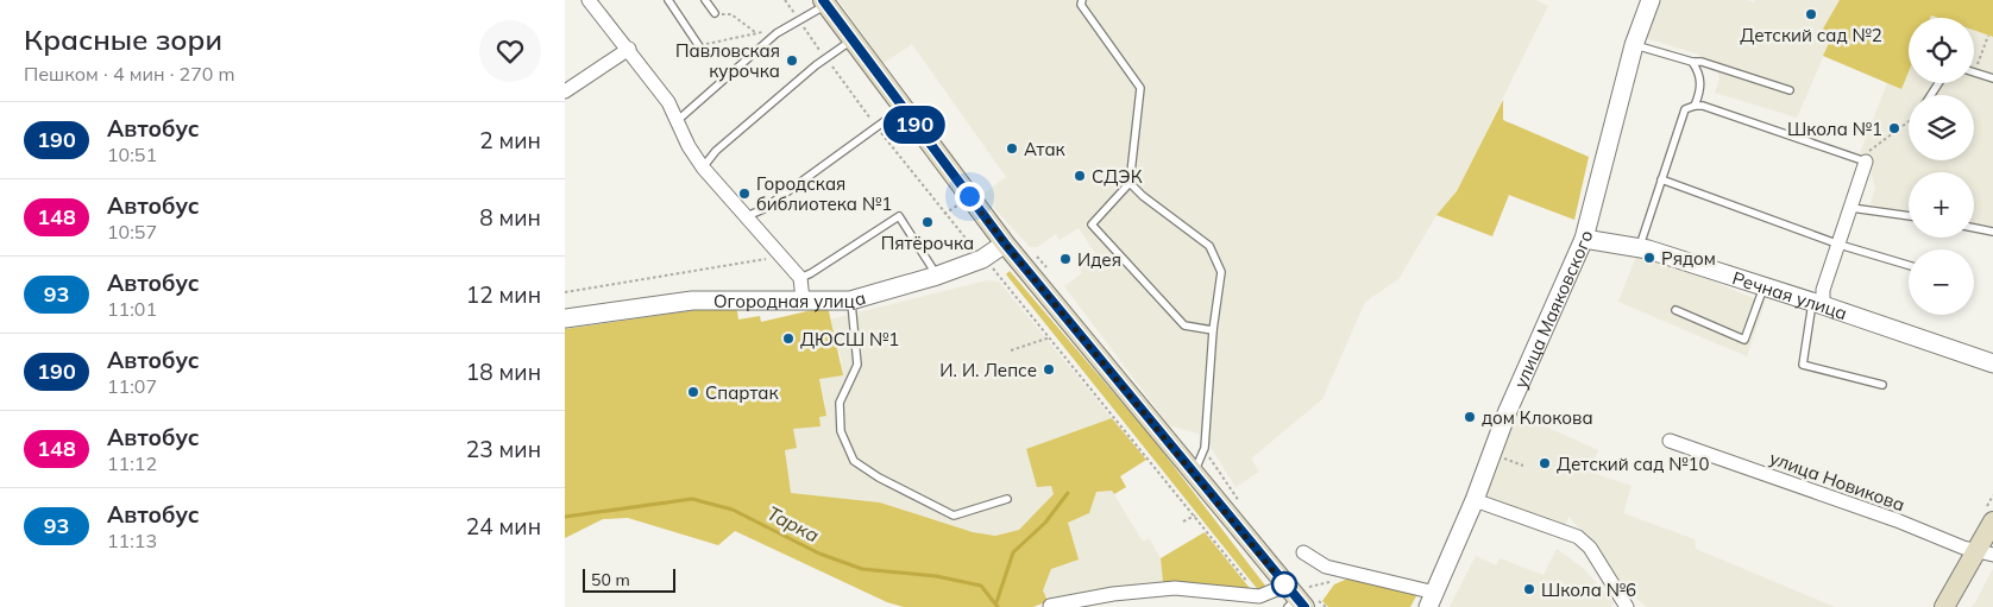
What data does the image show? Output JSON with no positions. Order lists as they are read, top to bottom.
{
  "streets": {
    "street": [
      "Речная улица",
      "Огородная улица",
      "улица Маяковского",
      "улица Новикова"
    ]
  },
  "crossings": [
    ["Речная улица", "улица Маяковского"]
  ],
  "water": ["Тарка"],
  "places": [
    "Детский сад №2",
    "Павловская курочка",
    "Школа №1",
    "Атак",
    "СДЭК",
    "Городская библиотека №1",
    "Пятёрочка",
    "Рядом",
    "Идея",
    "ДЮСШ №1",
    "И. И. Лепсе",
    "Спартак",
    "дом Клокова",
    "Детский сад №10",
    "Школа №6"
  ],
  "lines": ["bus line 190"],
  "scale_bar": "50 m",
  "page": {
    "heading": ["Красные зори", "Пешком · 4 мин · 270 m"],
    "on_map": "190",
    "map_buttons": ["+", "−"],
    "list": [
      {
        "mark": "190",
        "name": "Автобус",
        "note": "10:51",
        "value": "2 мин"
      },
      {
        "mark": "148",
        "name": "Автобус",
        "note": "10:57",
        "value": "8 мин"
      },
      {
        "mark": "93",
        "name": "Автобус",
        "note": "11:01",
        "value": "12 мин"
      },
      {
        "mark": "190",
        "name": "Автобус",
        "note": "11:07",
        "value": "18 мин"
      },
      {
        "mark": "148",
        "name": "Автобус",
        "note": "11:12",
        "value": "23 мин"
      },
      {
        "mark": "93",
        "name": "Автобус",
        "note": "11:13",
        "value": "24 мин"
      }
    ],
    "scale": "50 m"
  }
}
